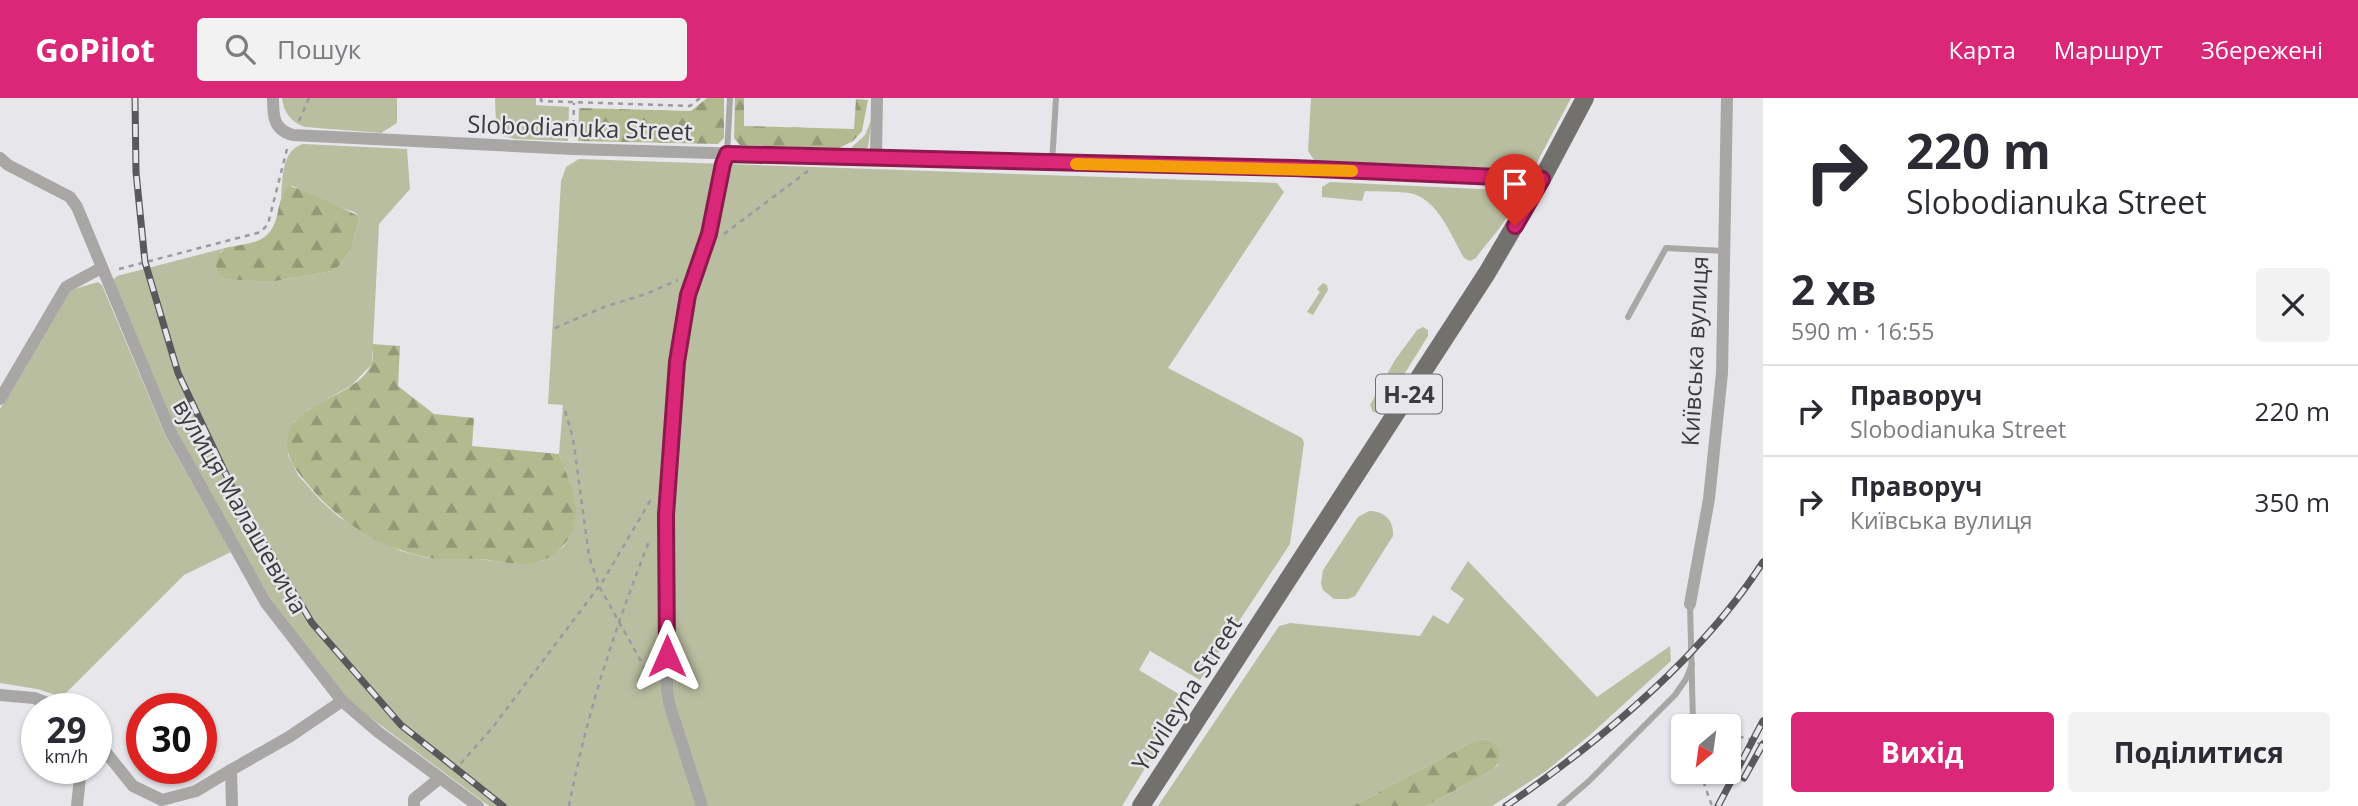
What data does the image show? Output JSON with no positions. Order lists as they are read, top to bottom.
{
  "streets": {
    "main road": ["Н-24", "Yuvileyna Street"],
    "street": ["Slobodianuka Street", "Київська вулиця", "вулиця Малашевича"]
  },
  "crossings": [
    ["Slobodianuka Street", "Н-24"],
    ["Slobodianuka Street", "Yuvileyna Street"],
    ["Н-24", "Yuvileyna Street"]
  ],
  "north": "bottom left",
  "page": {
    "header": "GoPilot",
    "search": "Пошук",
    "nav": ["Карта", "Маршрут", "Збережені"],
    "turn": ["220 m", "Slobodianuka Street"],
    "heading": ["2 хв", "590 m · 16:55"],
    "list": [
      {
        "name": "Праворуч",
        "note": "Slobodianuka Street",
        "value": "220 m"
      },
      {
        "name": "Праворуч",
        "note": "Київська вулиця",
        "value": "350 m"
      }
    ],
    "speed": "29 km/h",
    "limit": "30",
    "buttons": ["Вихід", "Поділитися"]
  }
}
